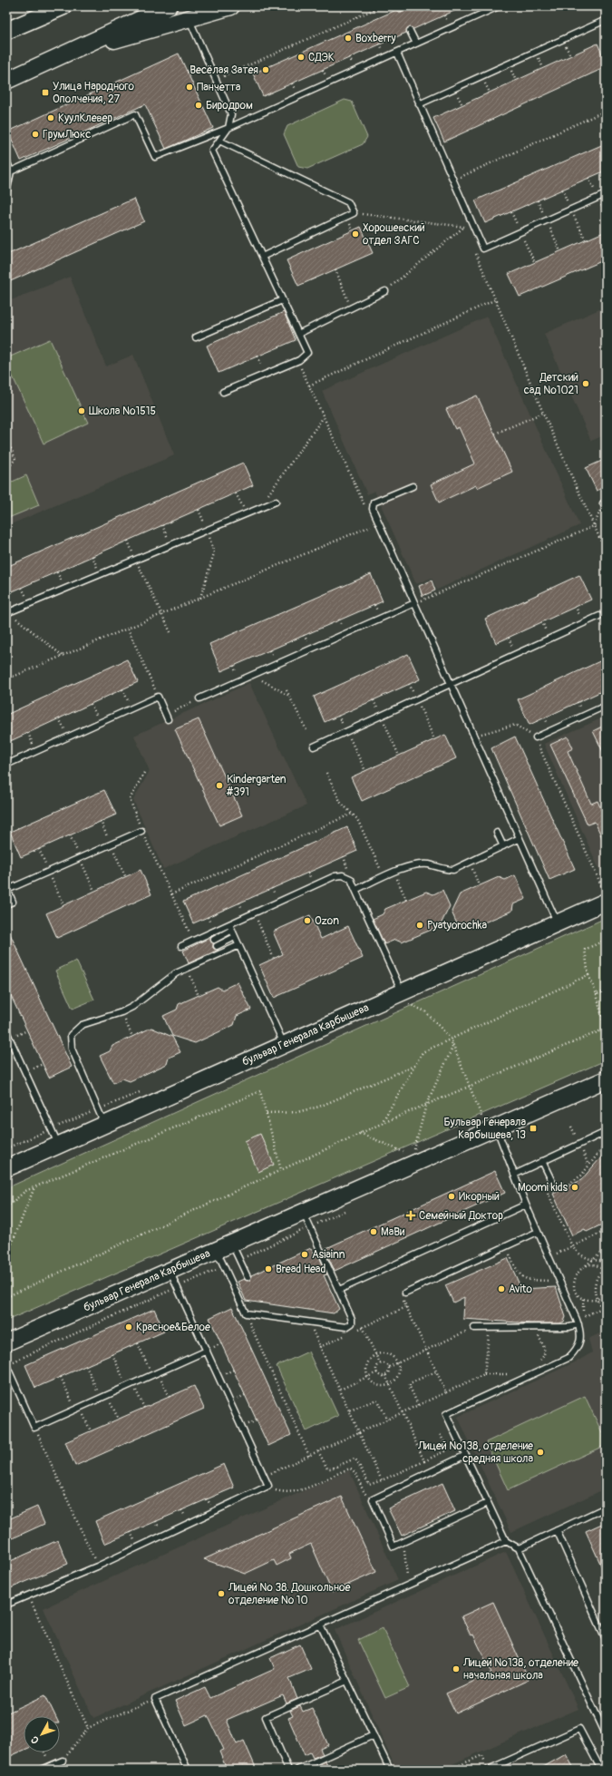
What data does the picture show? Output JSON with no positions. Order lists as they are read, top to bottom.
{
  "streets": {
    "street": ["бульвар Генерала Карбышева"]
  },
  "places": {
    "other": [
      "Boxberry",
      "СДЭК",
      "Весёлая Затея",
      "Панчетта",
      "Биродром",
      "КуулКлевер",
      "ГрумЛюкс",
      "Хорошевский отдел ЗАГС",
      "Детский сад №1021",
      "Школа №1515",
      "Kindergarten #391",
      "Ozon",
      "Pyatyorochka",
      "Moomi kids",
      "Икорный",
      "МаВи",
      "Asiainn",
      "Bread Head",
      "Avito",
      "Красное&Белое",
      "Лицей №138, отделение средняя школа",
      "Лицей № 38. Дошкольное отделение № 10",
      "Лицей №138, отделение начальная школа"
    ],
    "transit": ["Улица Народного Ополчения, 27", "Бульвар Генерала Карбышева, 13"],
    "health": ["Семейный Доктор"]
  },
  "north": "bottom left"
}
